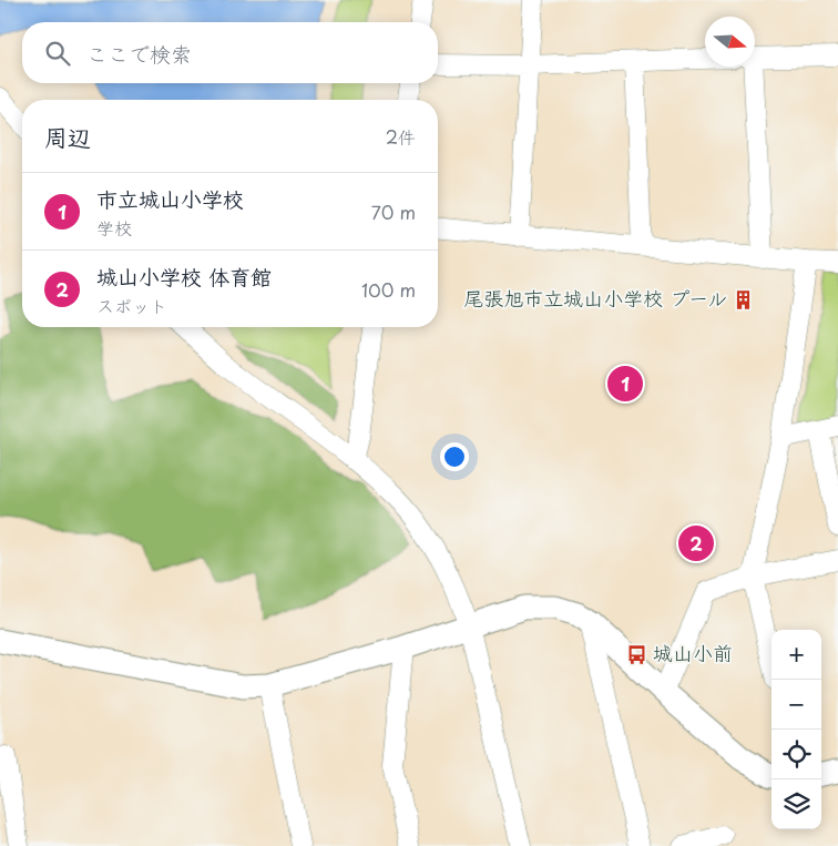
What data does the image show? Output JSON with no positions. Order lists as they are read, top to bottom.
{
  "places": {
    "building": ["尾張旭市立城山小学校 プール"],
    "bus stop": ["城山小前"]
  },
  "north": "right",
  "page": {
    "search": "ここで検索",
    "heading": ["周辺", "2件"],
    "list": [
      {
        "mark": "1",
        "name": "市立城山小学校",
        "note": "学校",
        "value": "70 m"
      },
      {
        "mark": "2",
        "name": "城山小学校 体育館",
        "note": "スポット",
        "value": "100 m"
      }
    ],
    "pins": ["1", "2"],
    "map_buttons": ["+", "−"]
  }
}
